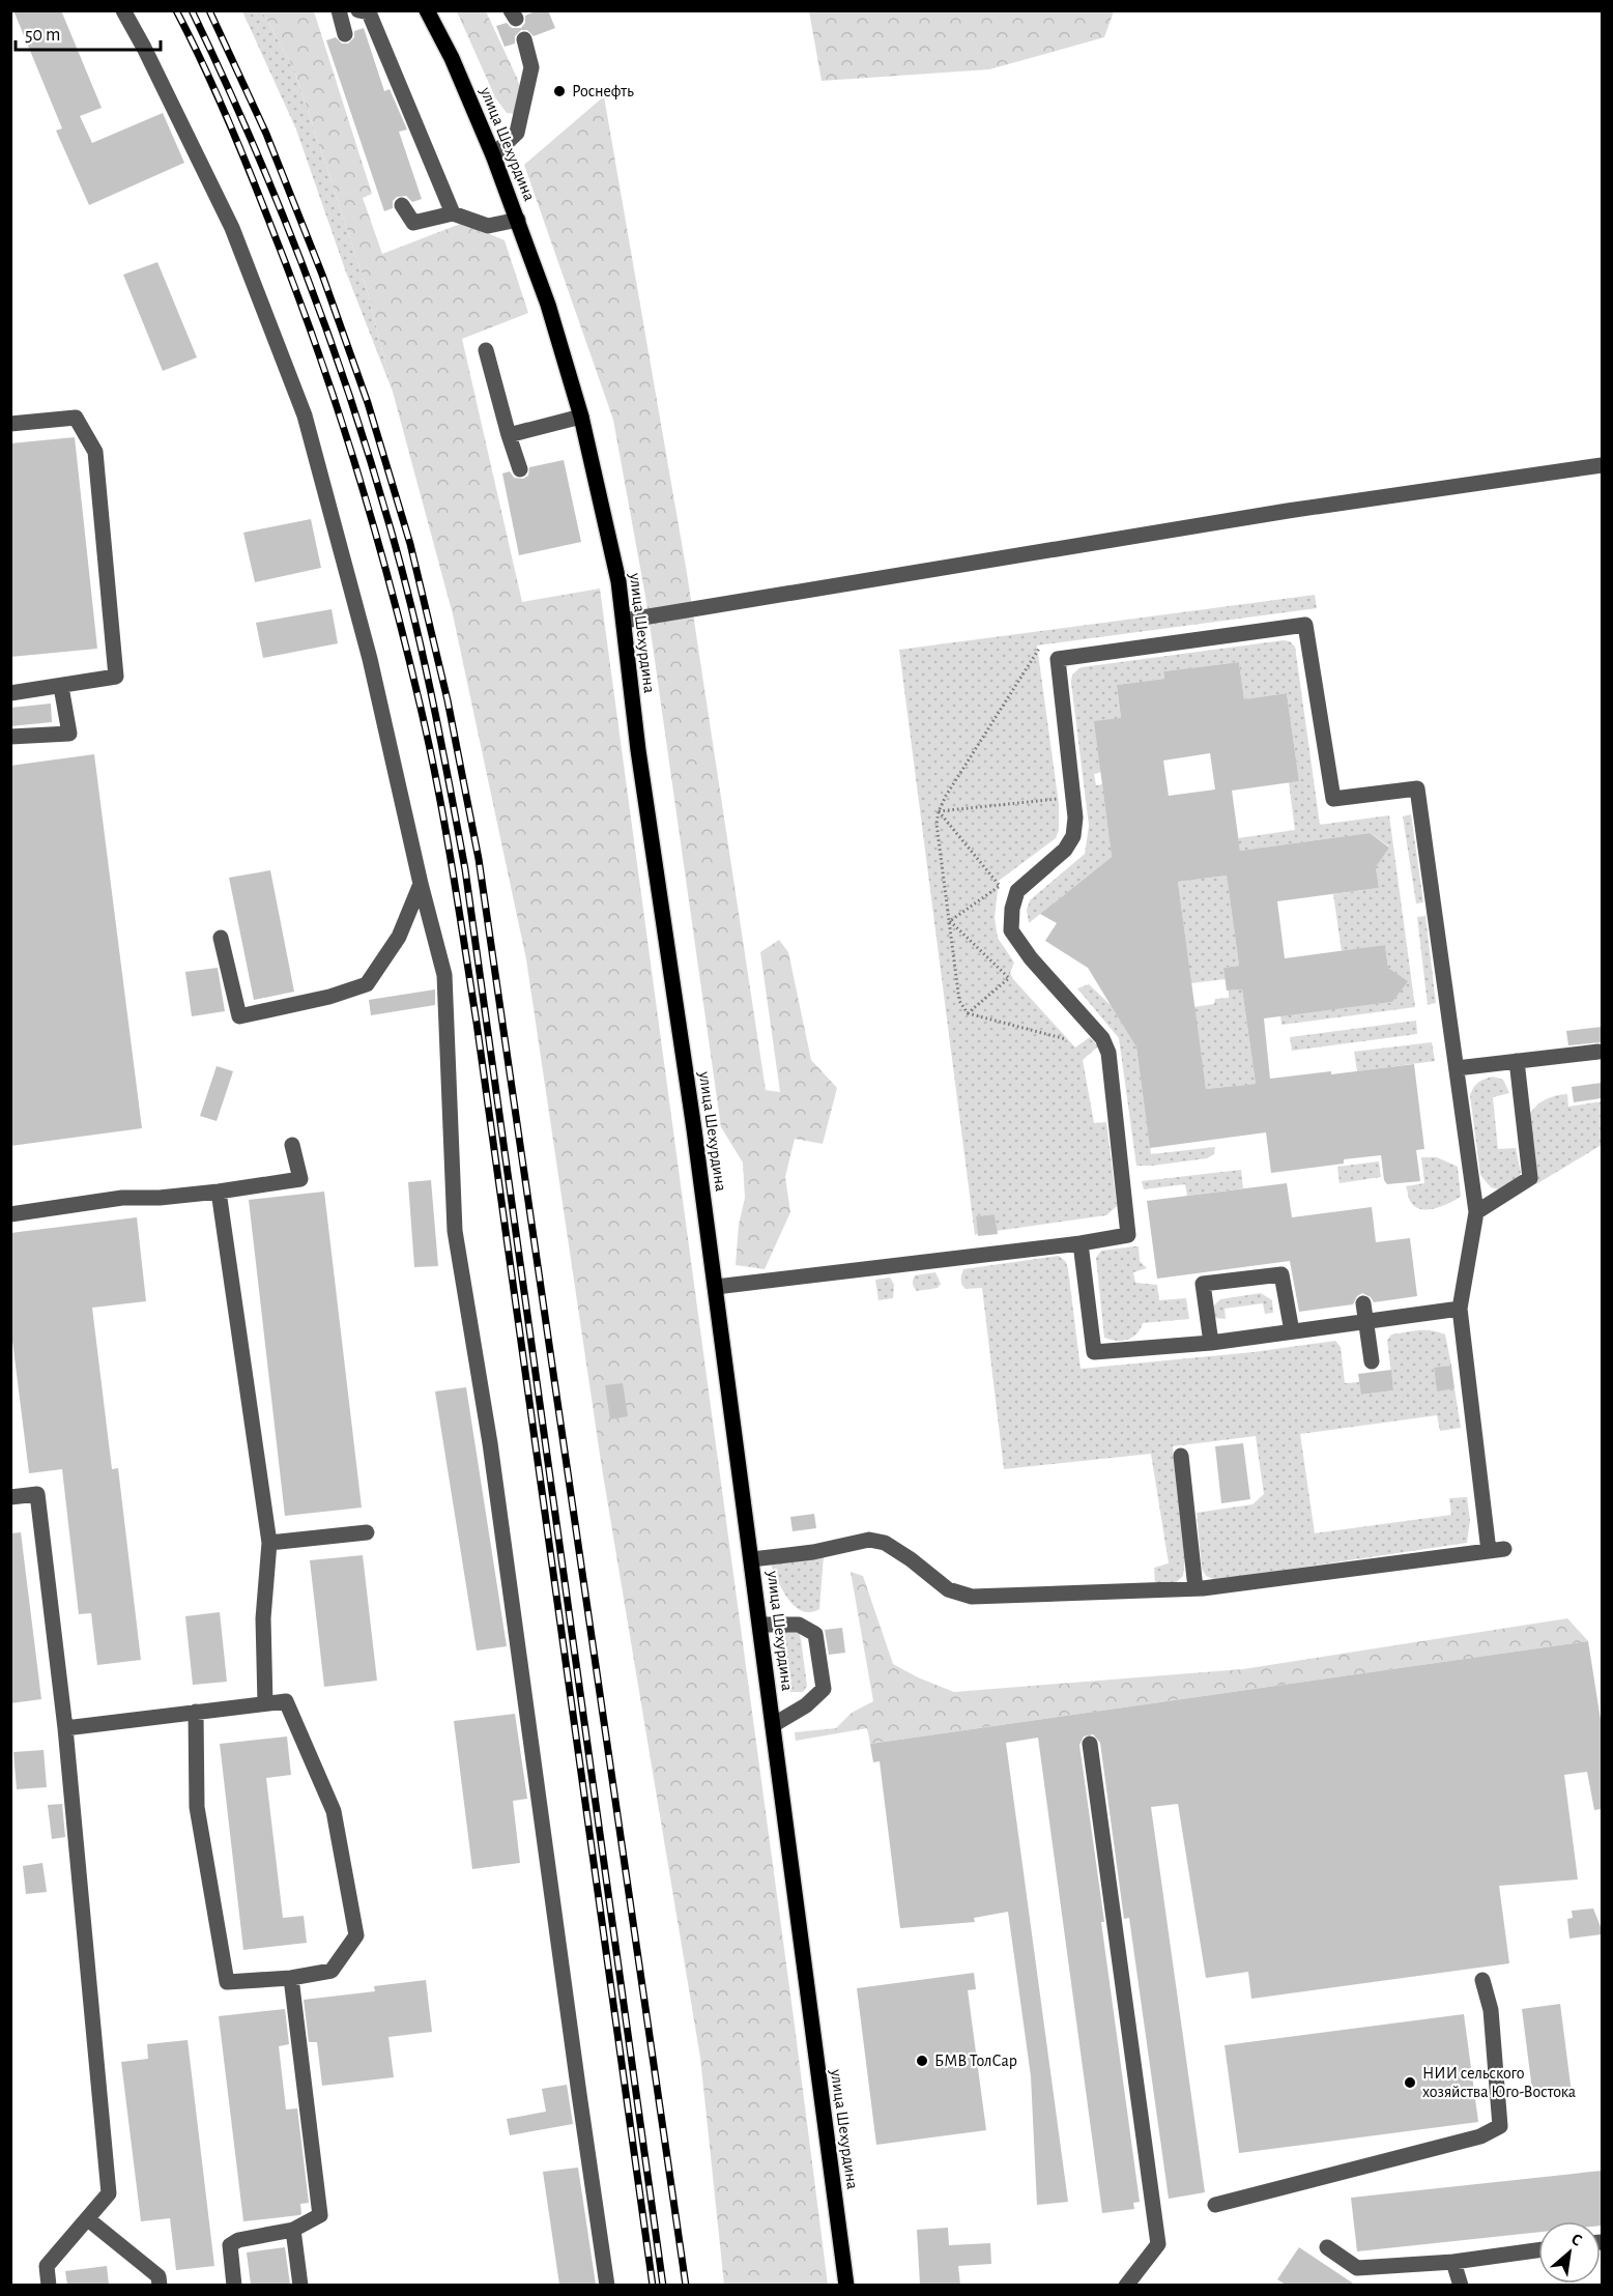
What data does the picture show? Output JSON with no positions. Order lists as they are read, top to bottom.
{
  "streets": {
    "main road": ["улица Шехурдина"]
  },
  "places": ["Роснефть", "БМВ ТолСар", "НИИ сельского хозяйства Юго-Востока"],
  "scale_bar": "50 m",
  "north": "top right"
}
